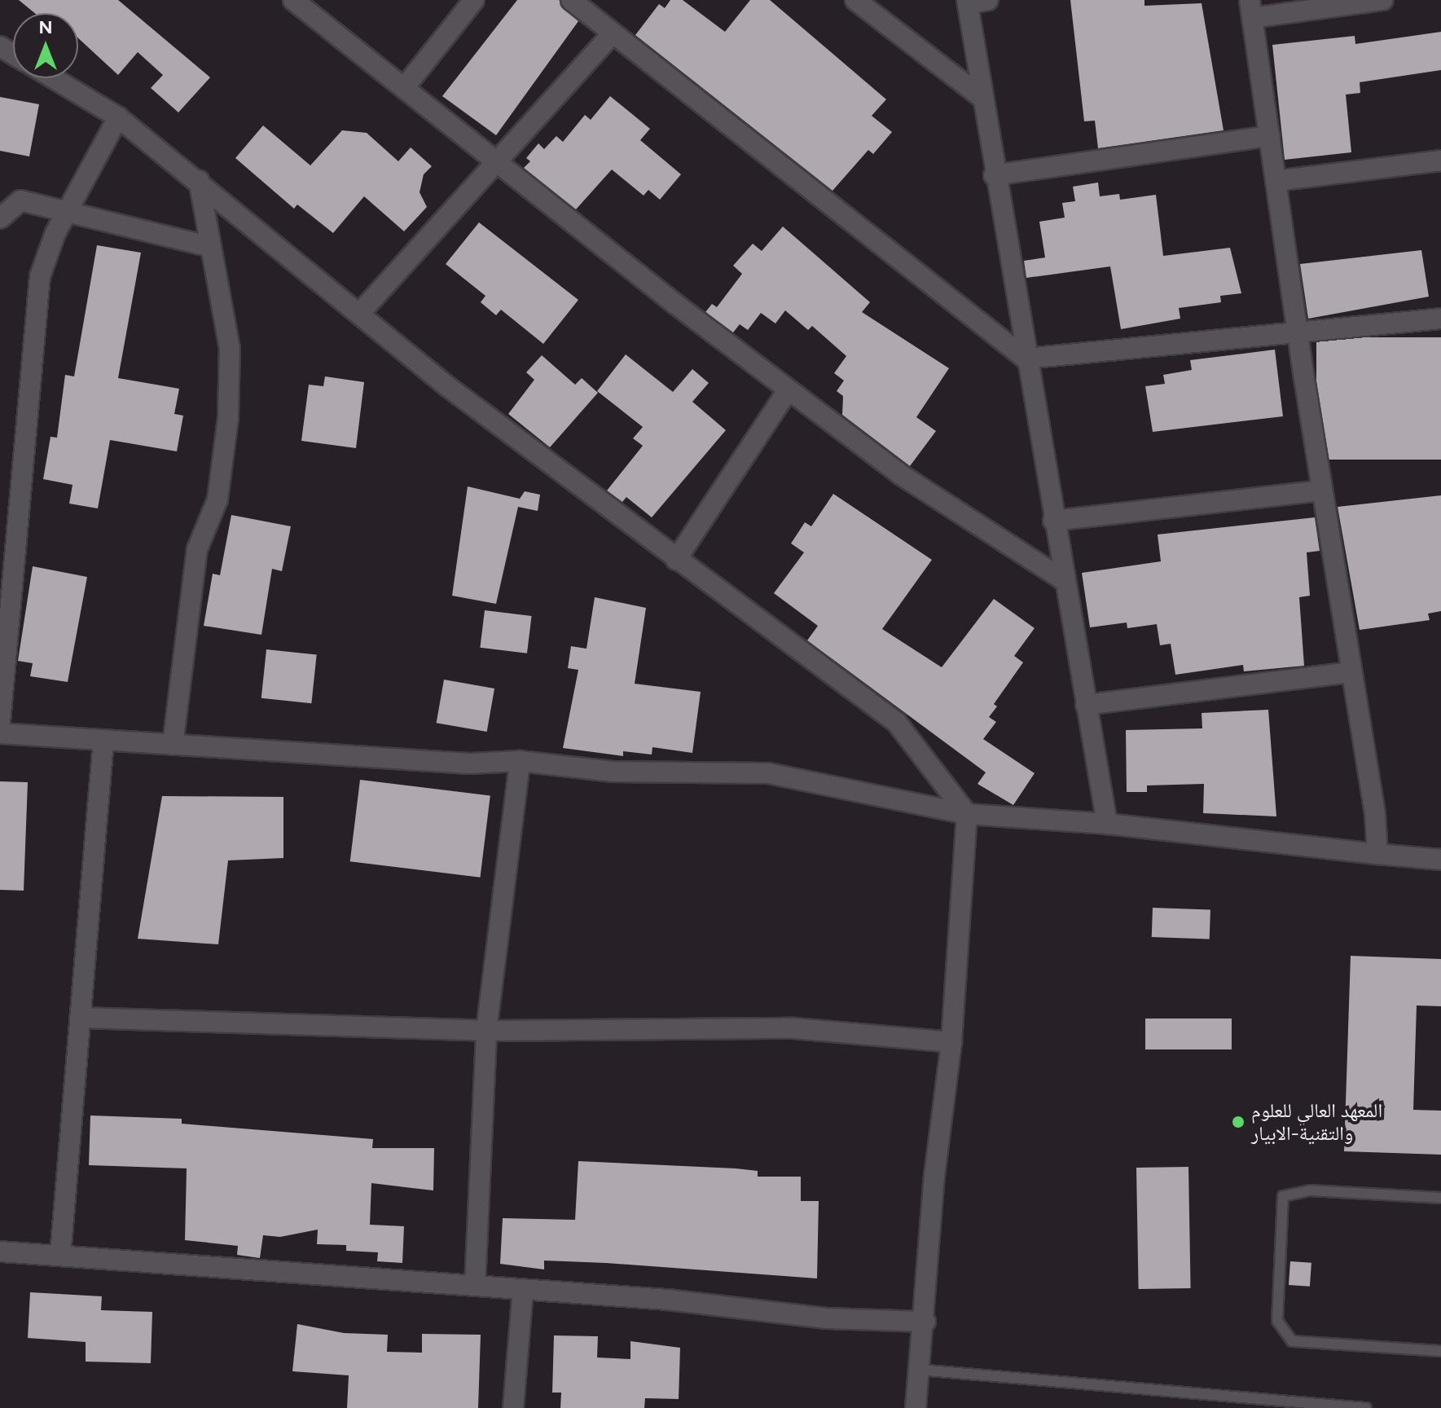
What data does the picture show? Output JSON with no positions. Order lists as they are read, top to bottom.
{
  "places": ["المعهد العالي للعلوم والتقنية-الابيار"],
  "north": "top"
}
